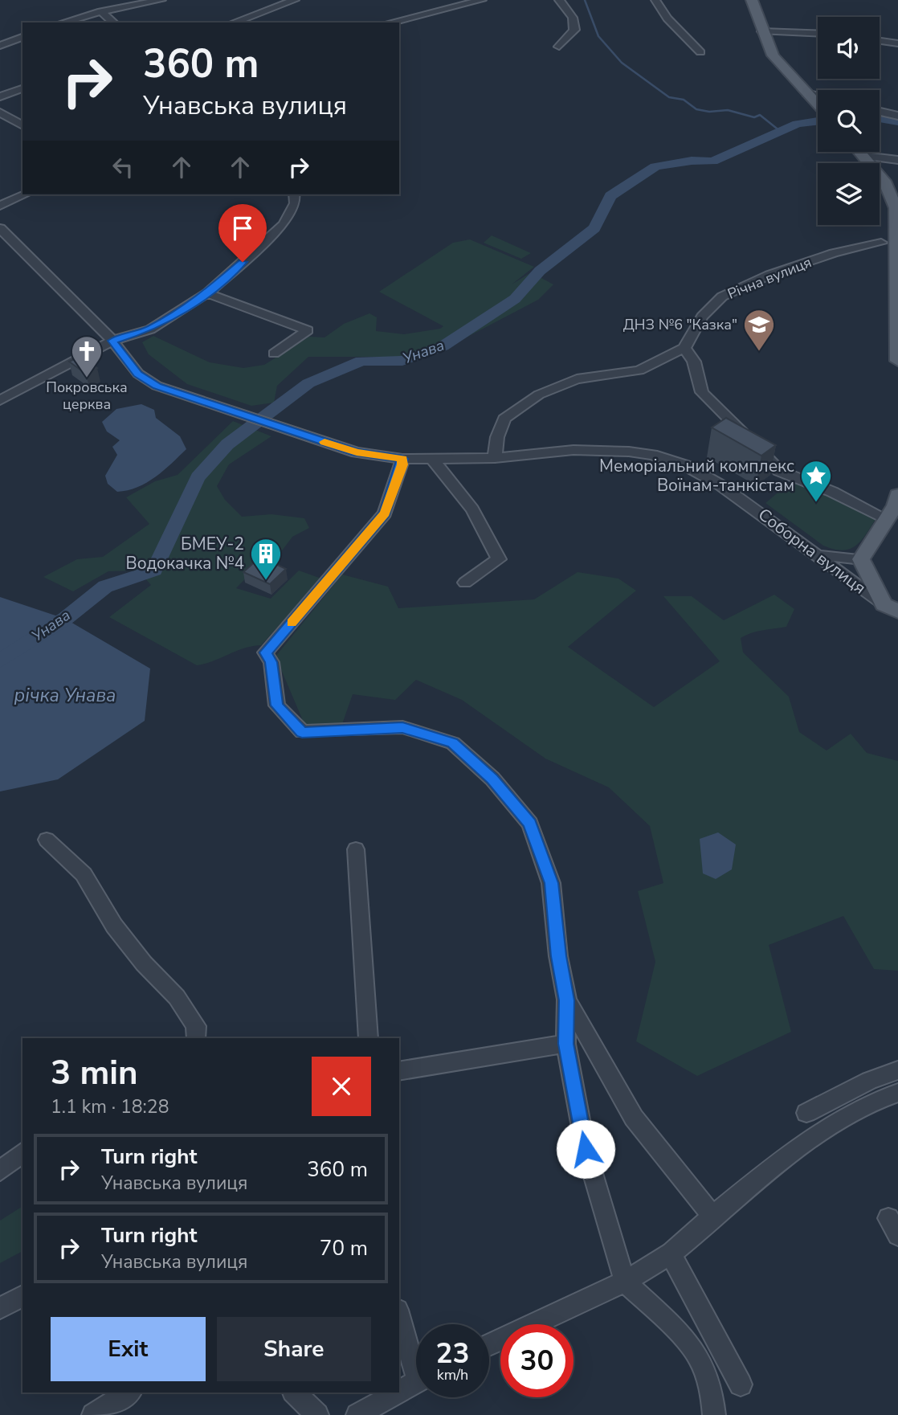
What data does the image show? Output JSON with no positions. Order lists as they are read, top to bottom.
{
  "streets": {
    "street": ["Річна вулиця", "Соборна вулиця"]
  },
  "water": ["Унава", "річка Унава"],
  "places": {
    "school or university": ["ДНЗ №6 \"Казка\""],
    "church": ["Покровська церква"],
    "place": ["Меморіальний комплекс Воїнам-танкістам"],
    "building": ["БМЕУ-2 Водокачка №4"]
  },
  "page": {
    "turn": ["360 m", "Унавська вулиця"],
    "heading": ["3 min", "1.1 km · 18:28"],
    "list": [
      {
        "name": "Turn right",
        "note": "Унавська вулиця",
        "value": "360 m"
      },
      {
        "name": "Turn right",
        "note": "Унавська вулиця",
        "value": "70 m"
      }
    ],
    "buttons": ["Exit", "Share"],
    "speed": "23 km/h",
    "limit": "30"
  }
}
